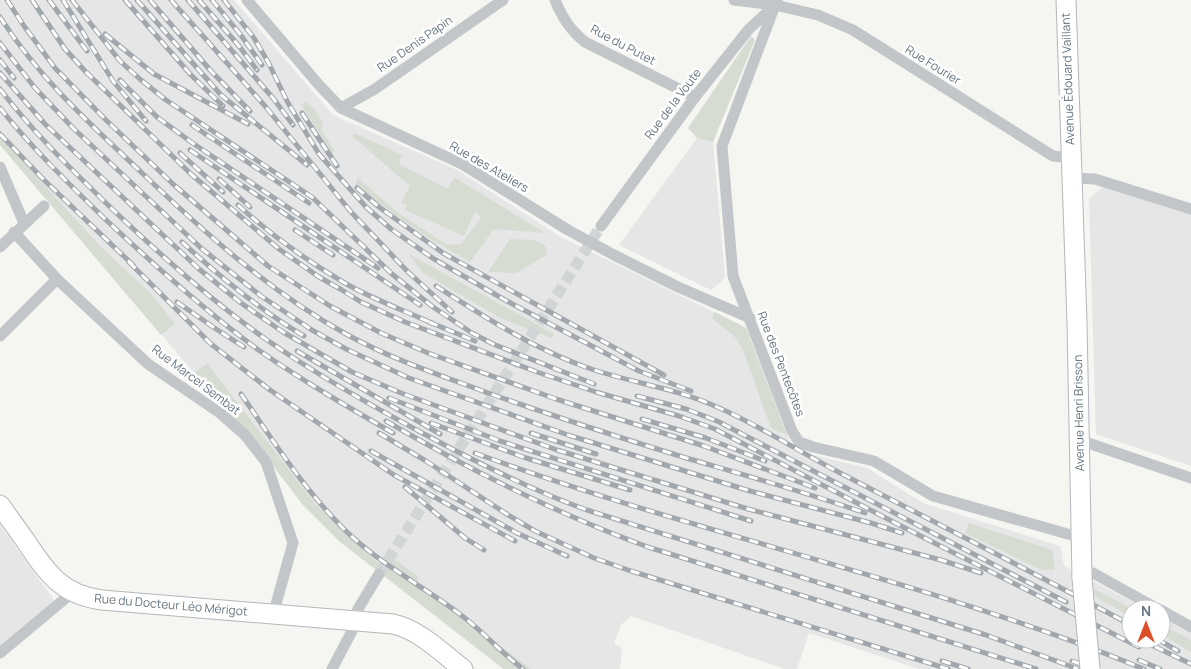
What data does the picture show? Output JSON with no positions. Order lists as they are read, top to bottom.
{
  "streets": {
    "main road": ["Avenue Édouard Vaillant", "Avenue Henri Brisson", "Rue du Docteur Léo Mérigot"],
    "street": [
      "Rue Denis Papin",
      "Rue du Putet",
      "Rue Fourier",
      "Rue de la Voute",
      "Rue des Ateliers",
      "Rue des Pentecôtes",
      "Rue Marcel Sembat"
    ]
  },
  "crossings": [
    ["Rue Denis Papin", "Rue des Ateliers"],
    ["Rue du Putet", "Rue de la Voute"],
    ["Rue Fourier", "Avenue Édouard Vaillant"],
    ["Rue Fourier", "Rue de la Voute"],
    ["Rue Fourier", "Rue des Pentecôtes"],
    ["Rue Fourier", "Avenue Henri Brisson"],
    ["Avenue Édouard Vaillant", "Avenue Henri Brisson"],
    ["Rue de la Voute", "Rue des Pentecôtes"],
    ["Rue des Ateliers", "Rue des Pentecôtes"],
    ["Rue des Pentecôtes", "Avenue Henri Brisson"],
    ["Rue Marcel Sembat", "Rue du Docteur Léo Mérigot"]
  ],
  "north": "top"
}
